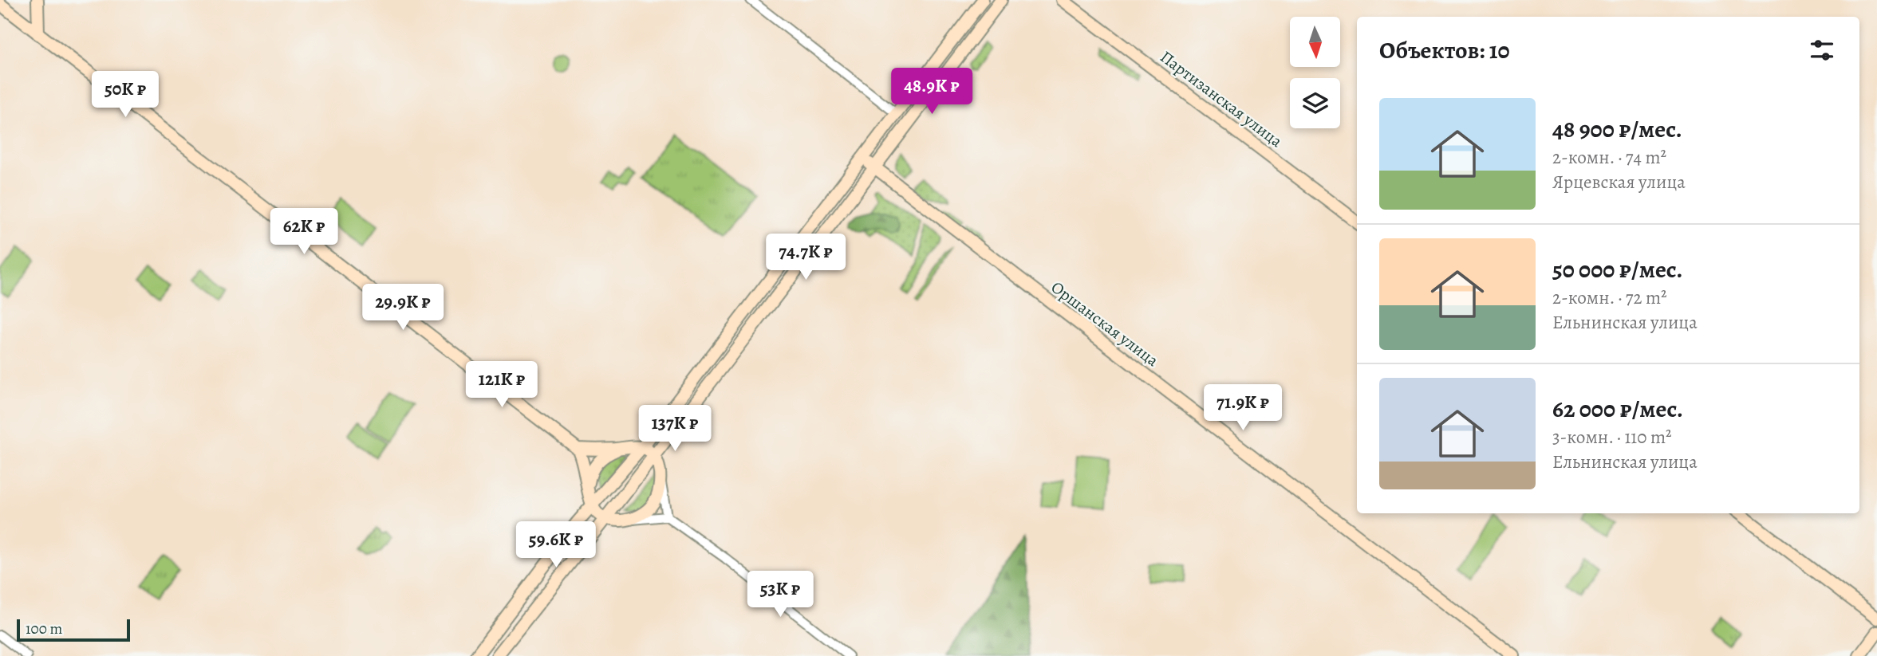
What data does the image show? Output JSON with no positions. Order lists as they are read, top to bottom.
{
  "streets": {
    "street": ["Партизанская улица", "Оршанская улица"]
  },
  "scale_bar": "100 m",
  "north": "bottom",
  "page": {
    "heading": "Объектов: 10",
    "price": [
      "48.9K ₽",
      "50K ₽",
      "62K ₽",
      "74.7K ₽",
      "29.9K ₽",
      "121K ₽",
      "71.9K ₽",
      "137K ₽",
      "59.6K ₽",
      "53K ₽"
    ],
    "list": [
      {
        "name": "48 900 ₽/мес.",
        "note": "2-комн. · 74 m² · Ярцевская улица"
      },
      {
        "name": "50 000 ₽/мес.",
        "note": "2-комн. · 72 m² · Ельнинская улица"
      },
      {
        "name": "62 000 ₽/мес.",
        "note": "3-комн. · 110 m² · Ельнинская улица"
      }
    ],
    "scale": "100 m"
  }
}
